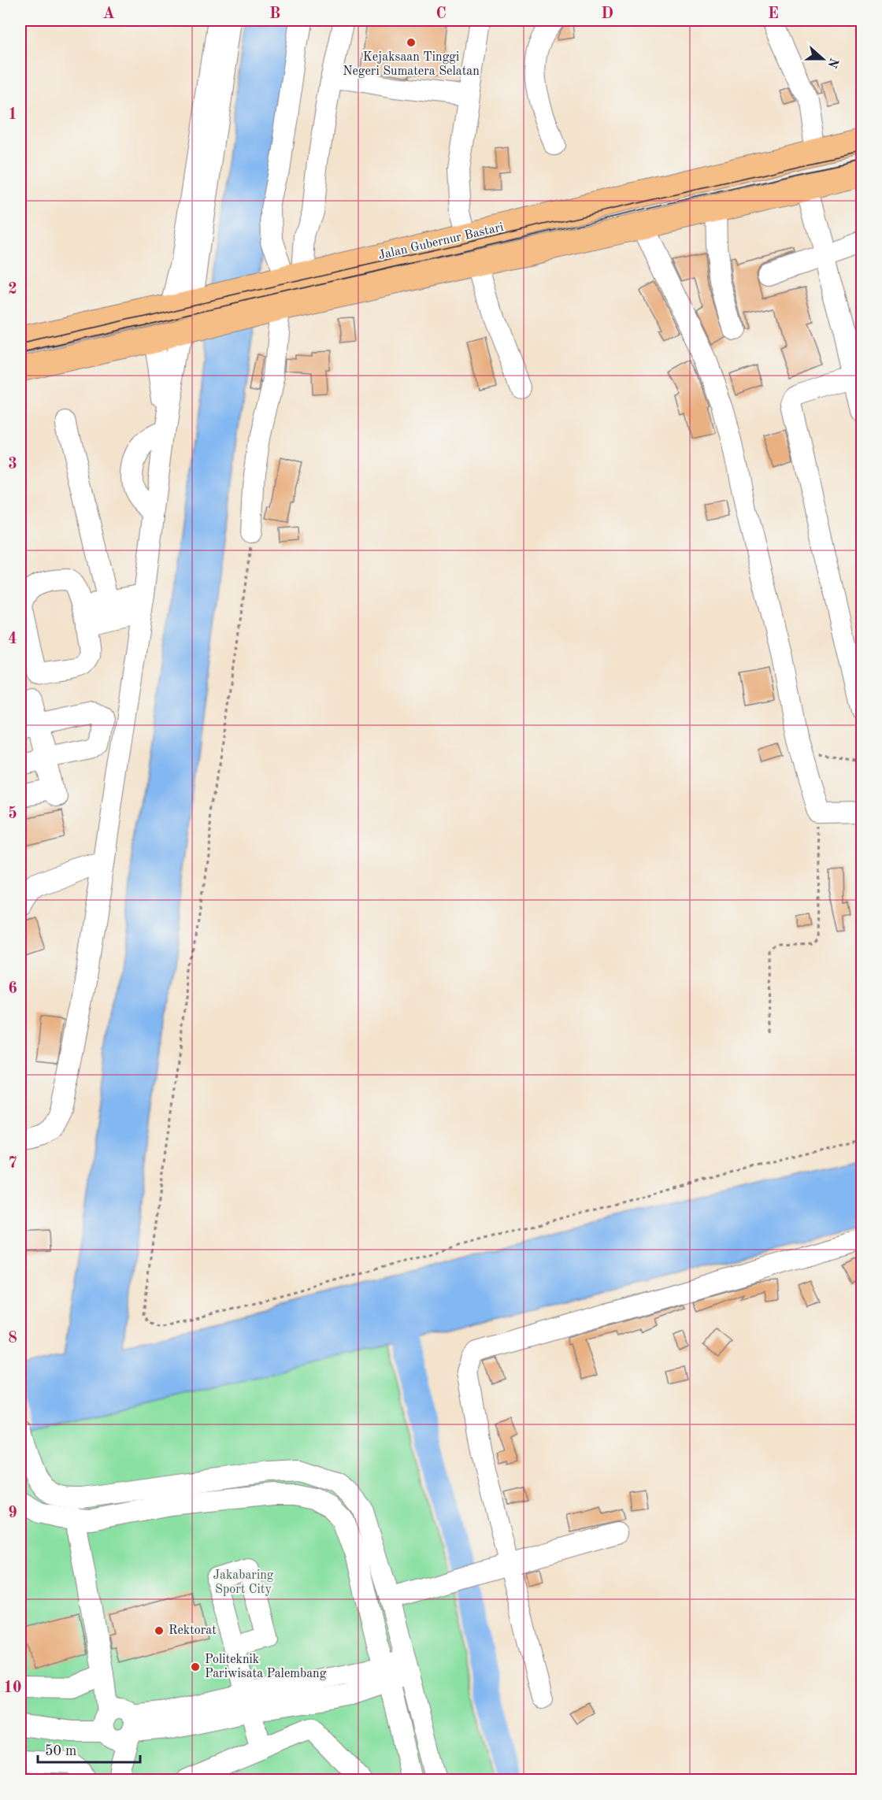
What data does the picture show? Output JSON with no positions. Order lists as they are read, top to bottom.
{
  "streets": {
    "highway": ["Jalan Gubernur Bastari"]
  },
  "parks": ["Jakabaring Sport City"],
  "places": ["Kejaksaan Tinggi Negeri Sumatera Selatan", "Rektorat", "Politeknik Pariwisata Palembang"],
  "scale_bar": "50 m",
  "north": "right",
  "grid": {
    "columns": [
      "A",
      "B",
      "C",
      "D",
      "E"
    ],
    "rows": [
      "1",
      "2",
      "3",
      "4",
      "5",
      "6",
      "7",
      "8",
      "9",
      "10"
    ]
  }
}
